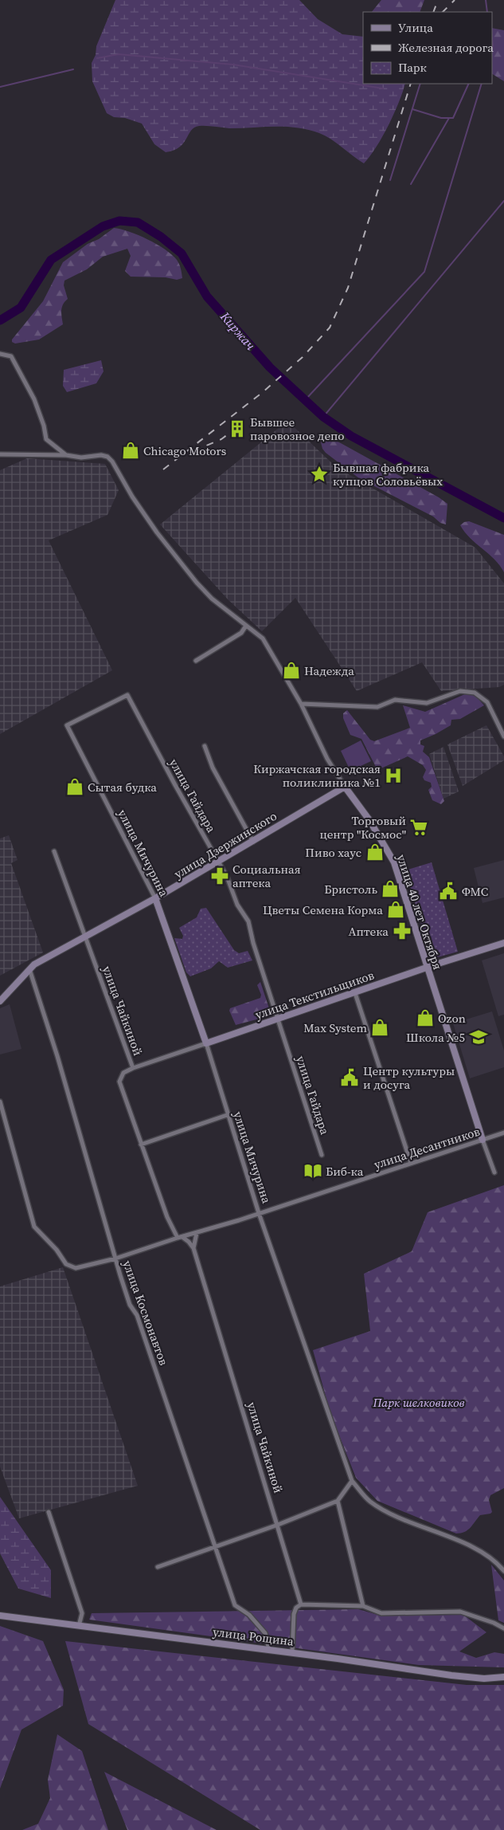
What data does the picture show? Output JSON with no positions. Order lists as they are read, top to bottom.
{
  "streets": {
    "street": [
      "улица Гайдара",
      "улица Дзержинского",
      "улица Мичурина",
      "улица 40 лет Октября",
      "улица Текстильщиков",
      "улица Чайкиной",
      "улица Десантников",
      "улица Космонавтов",
      "улица Рощина"
    ]
  },
  "crossings": [
    ["улица Гайдара", "улица Дзержинского"],
    ["улица Гайдара", "улица Мичурина"],
    ["улица Гайдара", "улица Текстильщиков"],
    ["улица Дзержинского", "улица Мичурина"],
    ["улица Дзержинского", "улица 40 лет Октября"],
    ["улица Дзержинского", "улица Чайкиной"],
    ["улица Дзержинского", "улица Космонавтов"],
    ["улица Мичурина", "улица Текстильщиков"],
    ["улица Мичурина", "улица Десантников"],
    ["улица 40 лет Октября", "улица Текстильщиков"],
    ["улица 40 лет Октября", "улица Десантников"],
    ["улица Текстильщиков", "улица Чайкиной"],
    ["улица Чайкиной", "улица Десантников"],
    ["улица Космонавтов", "улица Рощина"]
  ],
  "water": ["Киржач"],
  "parks": ["Парк шелковиков"],
  "places": {
    "building": ["Бывшее паровозное депо"],
    "shop": [
      "Chicago Motors",
      "Надежда",
      "Сытая будка",
      "Пиво хаус",
      "Бристоль",
      "Цветы Семена Корма",
      "Ozon",
      "Max System"
    ],
    "place": ["Бывшая фабрика купцов Соловьёвых"],
    "hospital": ["Киржачская городская поликлиника №1"],
    "supermarket": ["Торговый центр \"Космос\""],
    "pharmacy": ["Социальная аптека", "Аптека"],
    "public building": ["ФМС", "Центр культуры и досуга"],
    "school or university": ["Школа №5"],
    "library": ["Биб-ка"]
  },
  "legend": ["Улица", "Железная дорога", "Парк"]
}
